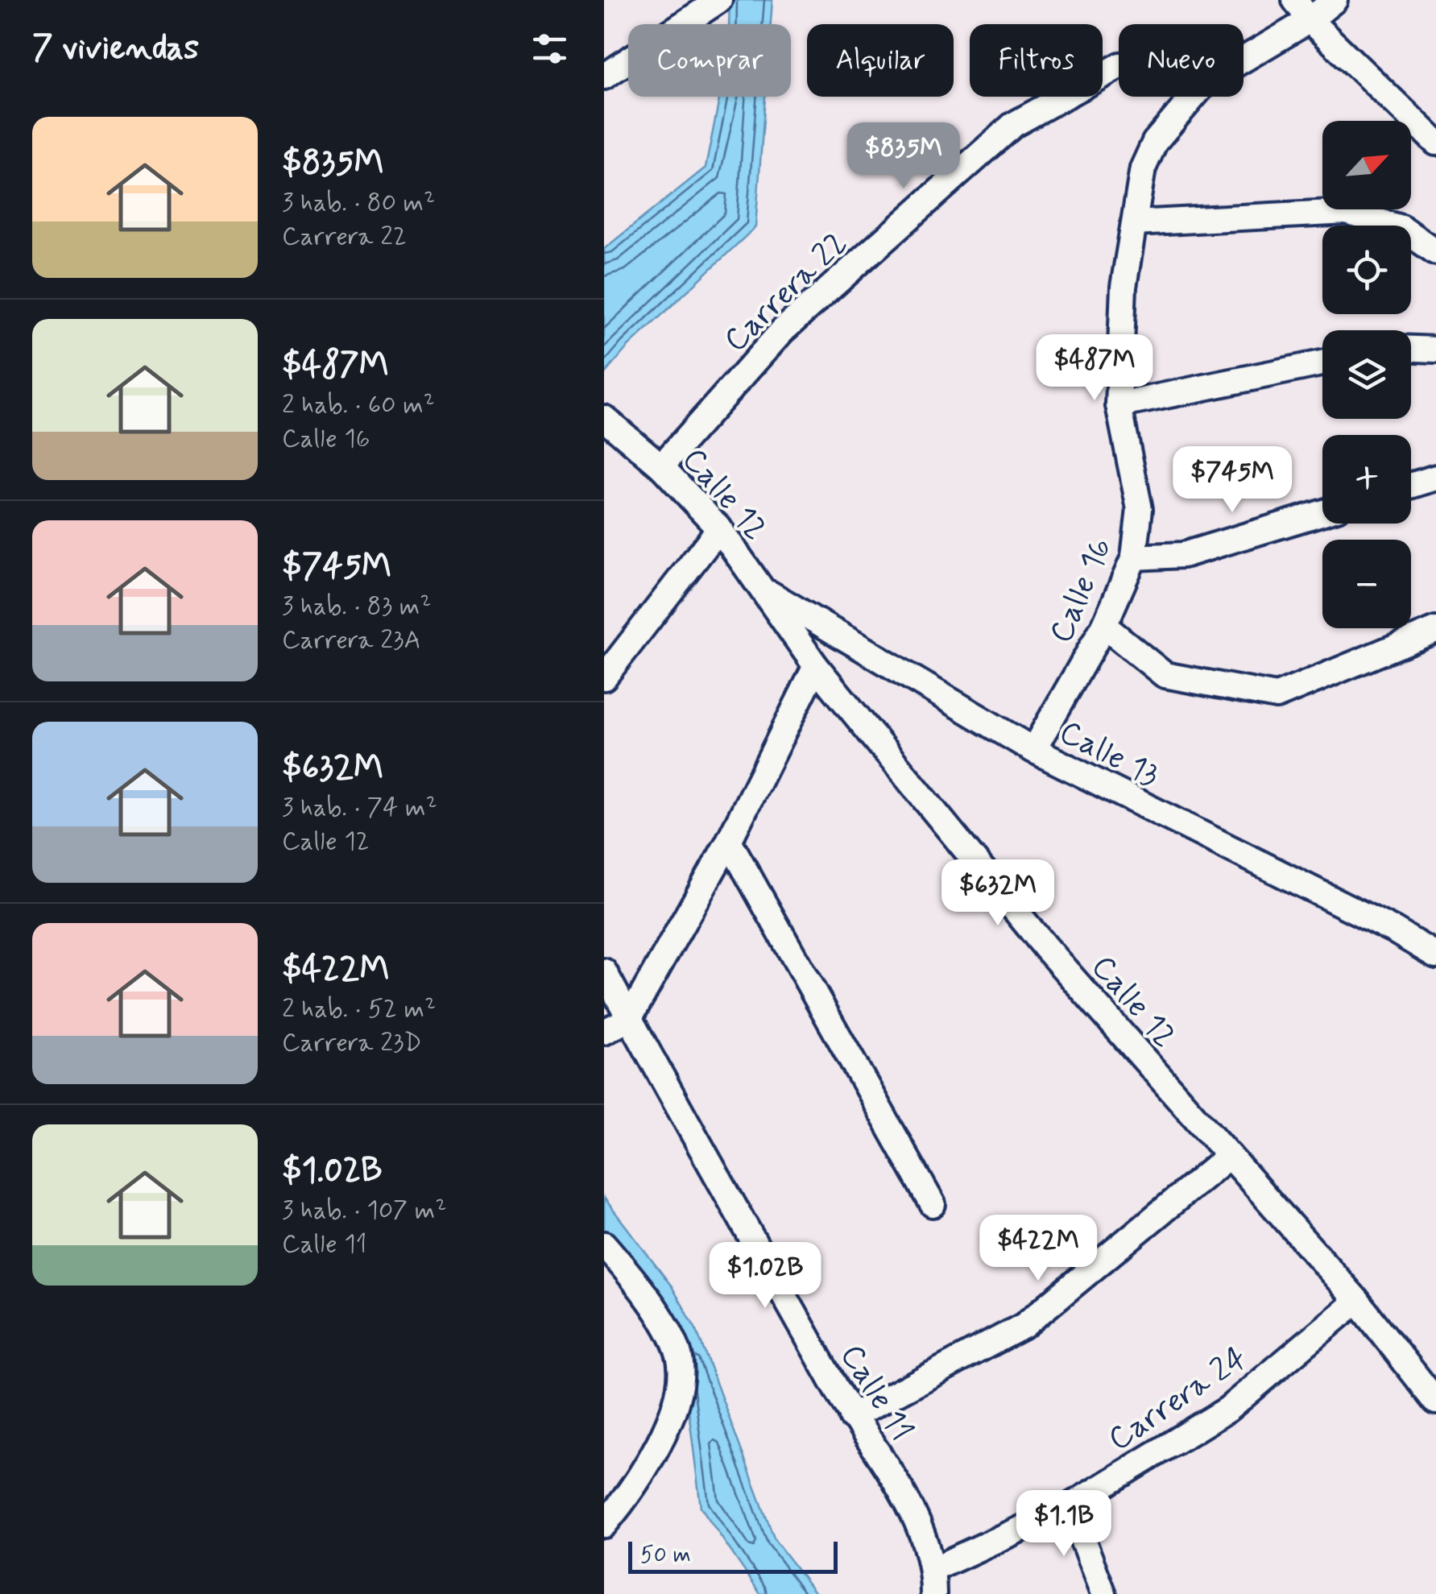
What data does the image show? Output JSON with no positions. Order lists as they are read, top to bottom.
{
  "streets": {
    "street": [
      "Carrera 22",
      "Calle 12",
      "Calle 16",
      "Calle 13",
      "Calle 11",
      "Carrera 24"
    ]
  },
  "crossings": [
    ["Carrera 22", "Calle 12"],
    ["Calle 12", "Calle 13"],
    ["Calle 12", "Carrera 24"],
    ["Calle 16", "Calle 13"],
    ["Calle 11", "Carrera 24"]
  ],
  "scale_bar": "50 m",
  "north": "top right",
  "page": {
    "heading": "7 viviendas",
    "chip": [
      "Comprar",
      "Alquilar",
      "Filtros",
      "Nuevo"
    ],
    "list": [
      {
        "name": "$835M",
        "note": "3 hab. · 80 m² · Carrera 22"
      },
      {
        "name": "$487M",
        "note": "2 hab. · 60 m² · Calle 16"
      },
      {
        "name": "$745M",
        "note": "3 hab. · 83 m² · Carrera 23A"
      },
      {
        "name": "$632M",
        "note": "3 hab. · 74 m² · Calle 12"
      },
      {
        "name": "$422M",
        "note": "2 hab. · 52 m² · Carrera 23D"
      },
      {
        "name": "$1.02B",
        "note": "3 hab. · 107 m² · Calle 11"
      }
    ],
    "map_buttons": ["+", "−"],
    "price": [
      "$835M",
      "$487M",
      "$745M",
      "$632M",
      "$422M",
      "$1.02B",
      "$1.1B"
    ],
    "scale": "50 m"
  }
}
